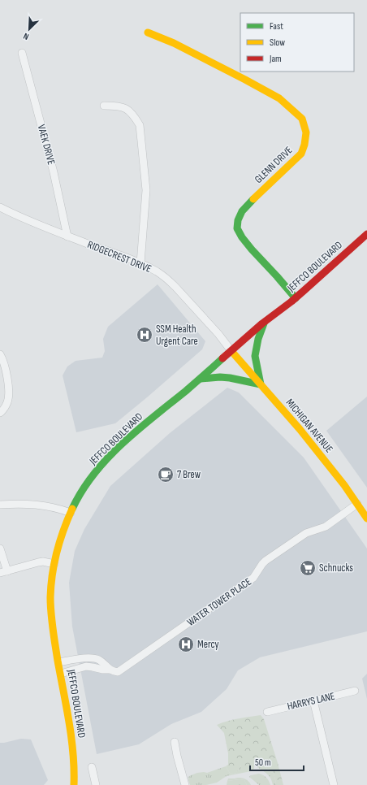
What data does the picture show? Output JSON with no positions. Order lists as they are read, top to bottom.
{
  "streets": {
    "main road": ["GLENN DRIVE", "JEFFCO BOULEVARD", "MICHIGAN AVENUE"],
    "street": [
      "VAEK DRIVE",
      "RIDGECREST DRIVE",
      "WATER TOWER PLACE",
      "HARRYS LANE"
    ]
  },
  "crossings": [
    ["VAEK DRIVE", "RIDGECREST DRIVE"],
    ["GLENN DRIVE", "JEFFCO BOULEVARD"],
    ["RIDGECREST DRIVE", "JEFFCO BOULEVARD"],
    ["RIDGECREST DRIVE", "MICHIGAN AVENUE"],
    ["JEFFCO BOULEVARD", "MICHIGAN AVENUE"],
    ["JEFFCO BOULEVARD", "WATER TOWER PLACE"],
    ["MICHIGAN AVENUE", "WATER TOWER PLACE"]
  ],
  "places": {
    "hospital": ["SSM Health Urgent Care", "Mercy"],
    "cafe": ["7 Brew"],
    "supermarket": ["Schnucks"]
  },
  "legend": ["Fast", "Slow", "Jam"],
  "scale_bar": "50 m",
  "north": "bottom left"
}
